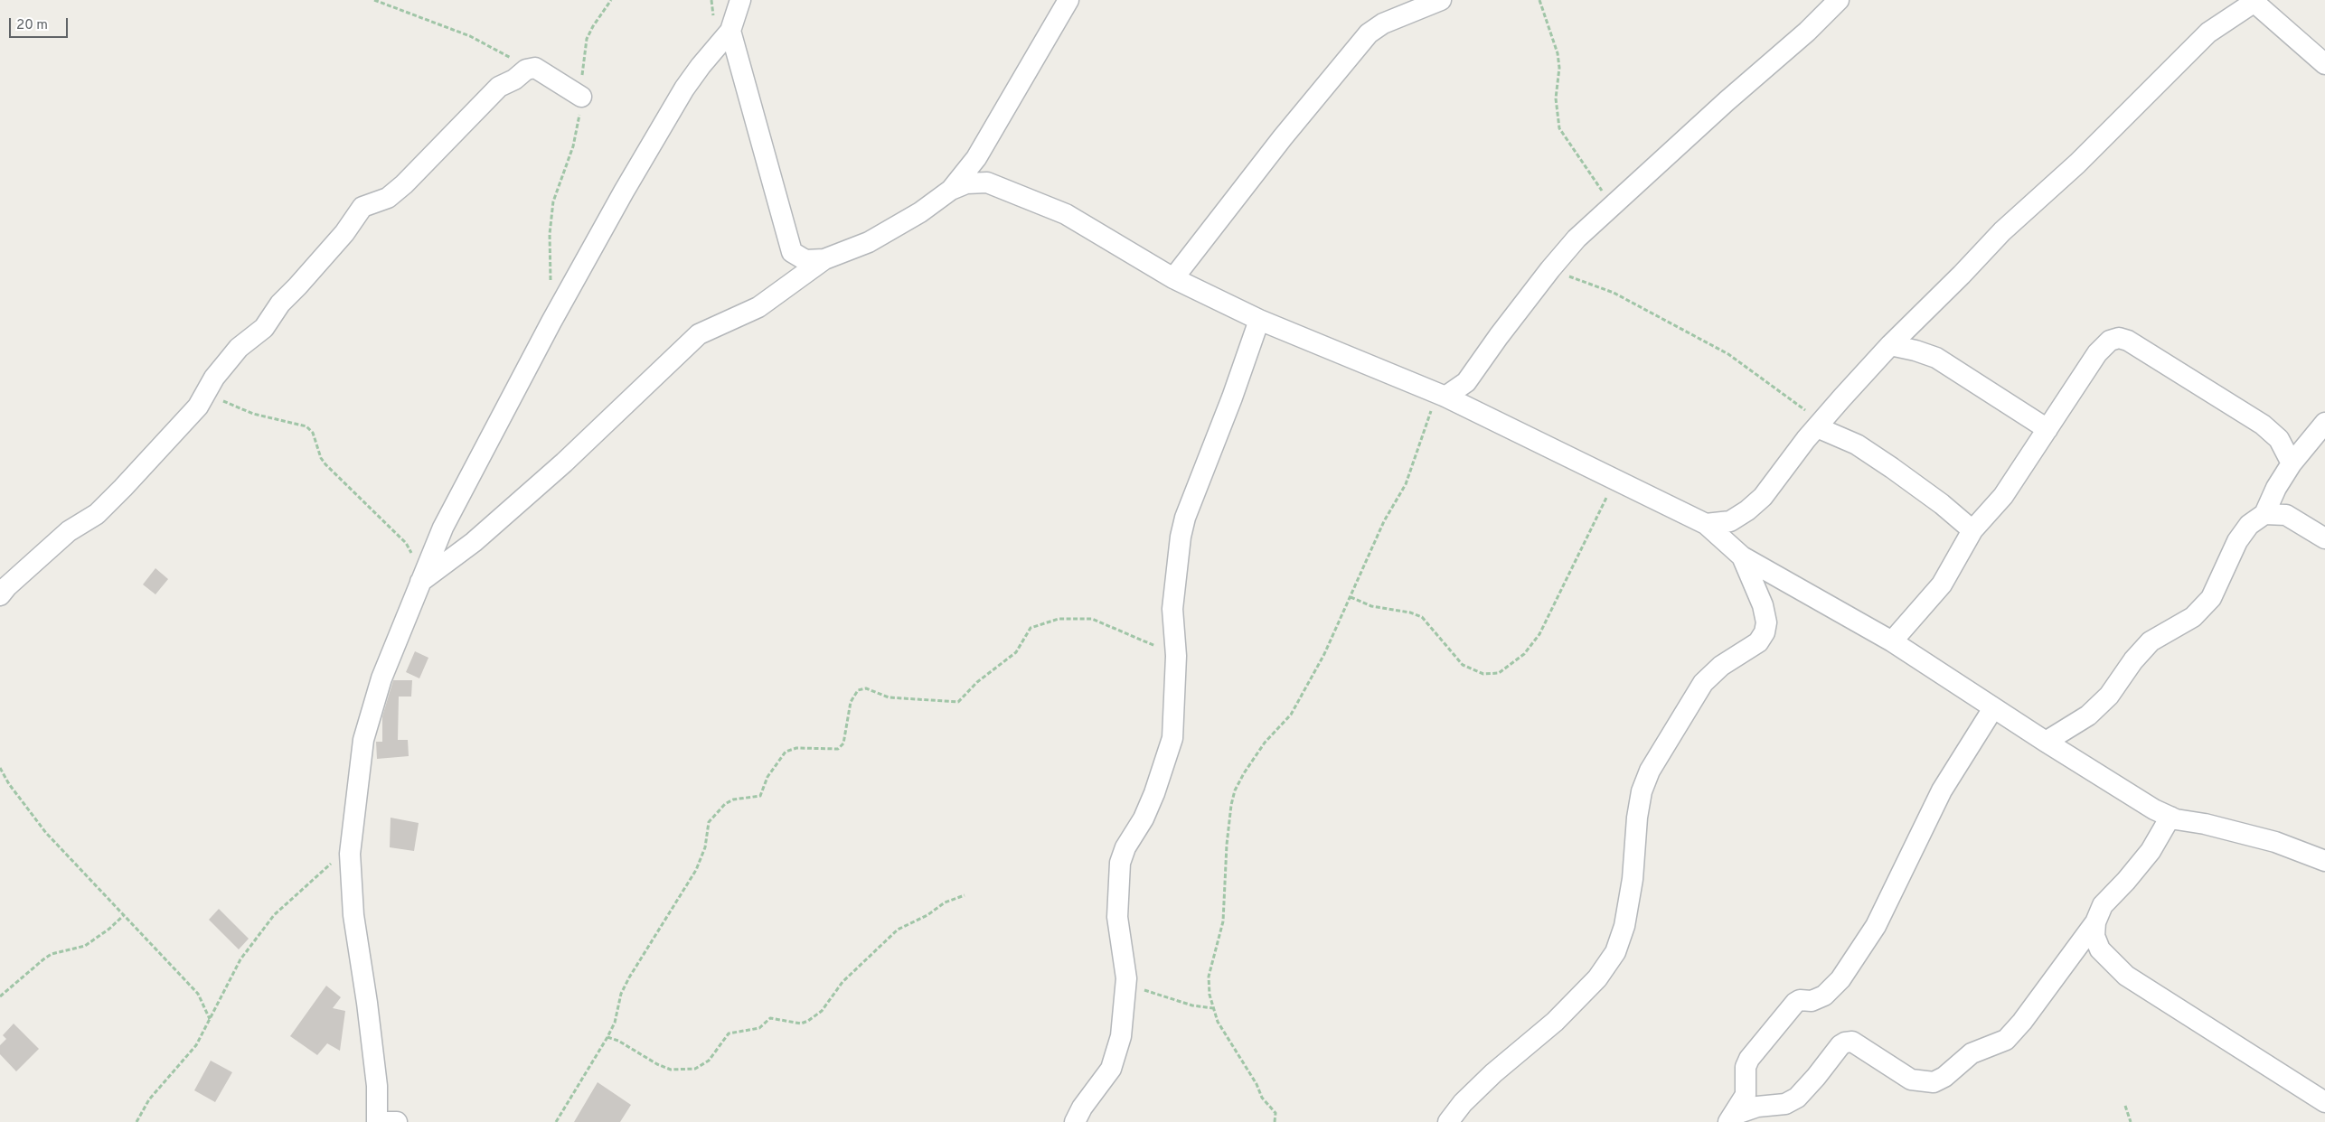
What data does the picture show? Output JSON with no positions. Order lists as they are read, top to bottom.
{
  "scale_bar": "20 m"
}
